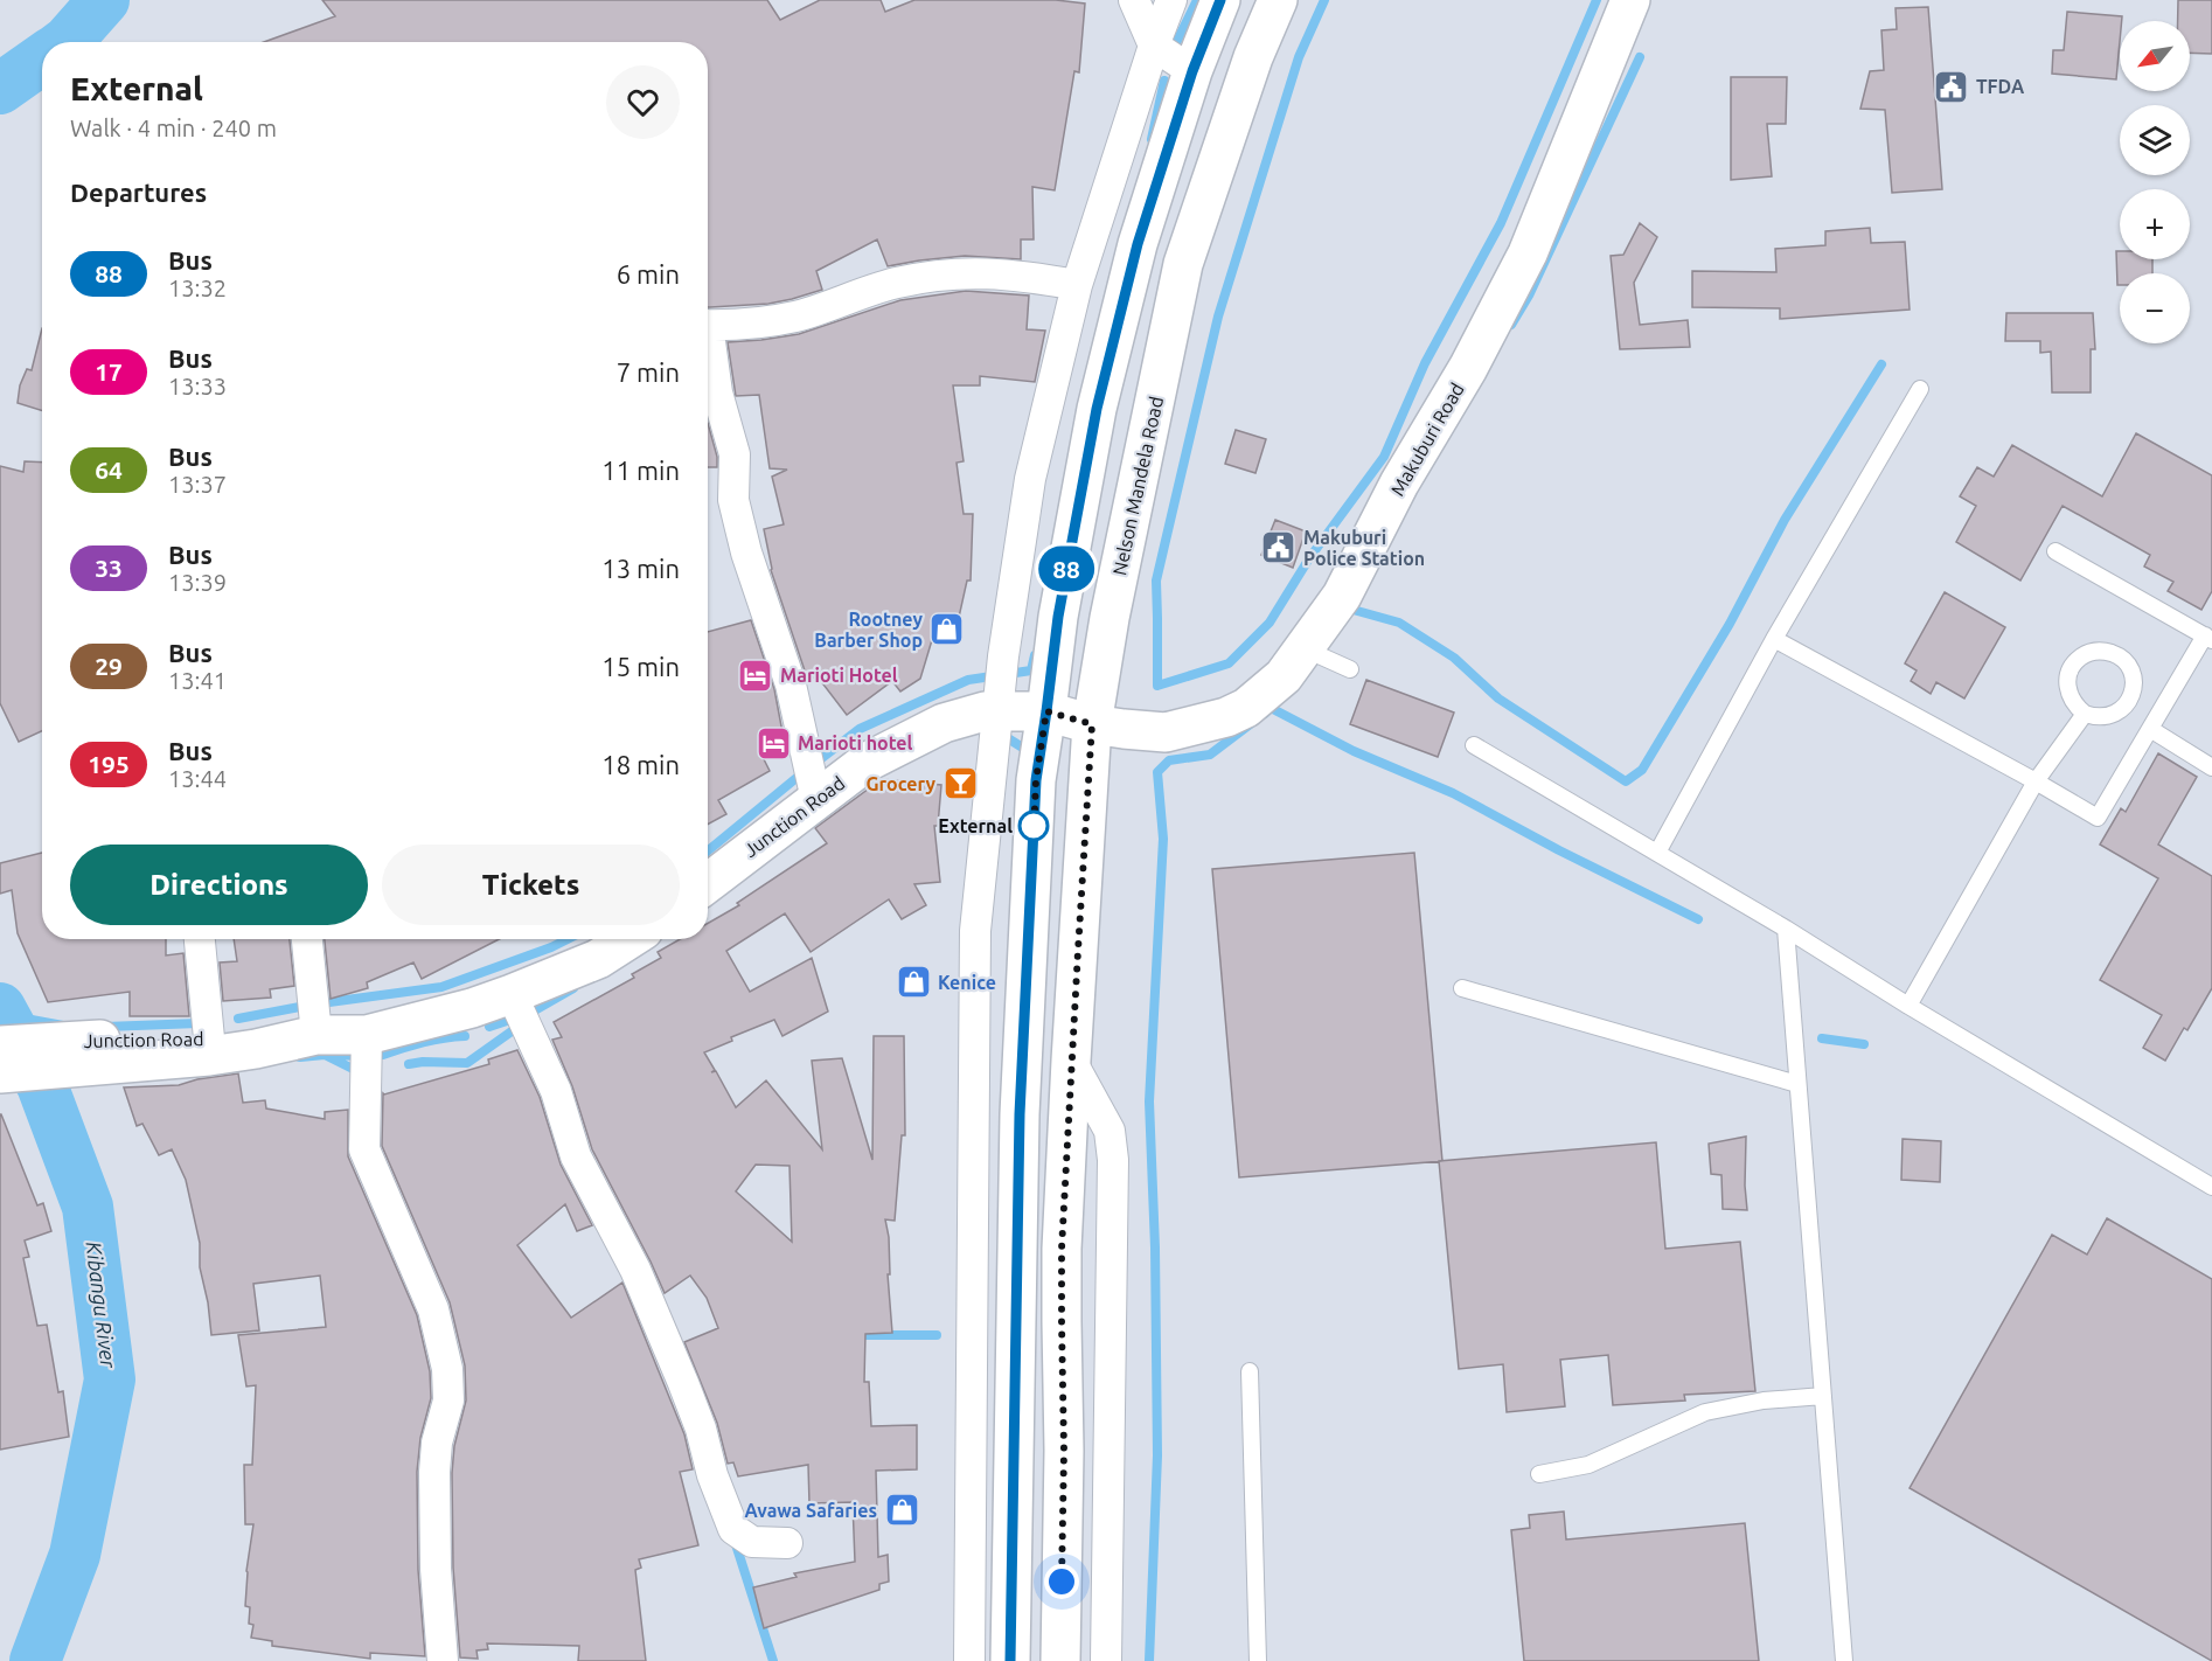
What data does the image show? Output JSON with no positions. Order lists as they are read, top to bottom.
{
  "streets": {
    "main road": ["Makuburi Road", "Nelson Mandela Road", "Junction Road"]
  },
  "crossings": [
    ["Makuburi Road", "Nelson Mandela Road"],
    ["Makuburi Road", "Junction Road"],
    ["Nelson Mandela Road", "Junction Road"]
  ],
  "water": ["Kibangu River"],
  "places": {
    "public building": ["TFDA", "Makuburi Police Station"],
    "shop": ["Rootney Barber Shop", "Kenice", "Avawa Safaries"],
    "hotel": ["Marioti Hotel", "Marioti hotel"],
    "bar": ["Grocery"],
    "other": ["External"]
  },
  "lines": ["bus line 88"],
  "north": "bottom left",
  "page": {
    "on_map": "88",
    "map_buttons": ["+", "−"],
    "heading": [
      ["External", "Walk · 4 min · 240 m"],
      "Departures"
    ],
    "list": [
      {
        "mark": "88",
        "name": "Bus",
        "note": "13:32",
        "value": "6 min"
      },
      {
        "mark": "17",
        "name": "Bus",
        "note": "13:33",
        "value": "7 min"
      },
      {
        "mark": "64",
        "name": "Bus",
        "note": "13:37",
        "value": "11 min"
      },
      {
        "mark": "33",
        "name": "Bus",
        "note": "13:39",
        "value": "13 min"
      },
      {
        "mark": "29",
        "name": "Bus",
        "note": "13:41",
        "value": "15 min"
      },
      {
        "mark": "195",
        "name": "Bus",
        "note": "13:44",
        "value": "18 min"
      }
    ],
    "buttons": ["Directions", "Tickets"]
  }
}
